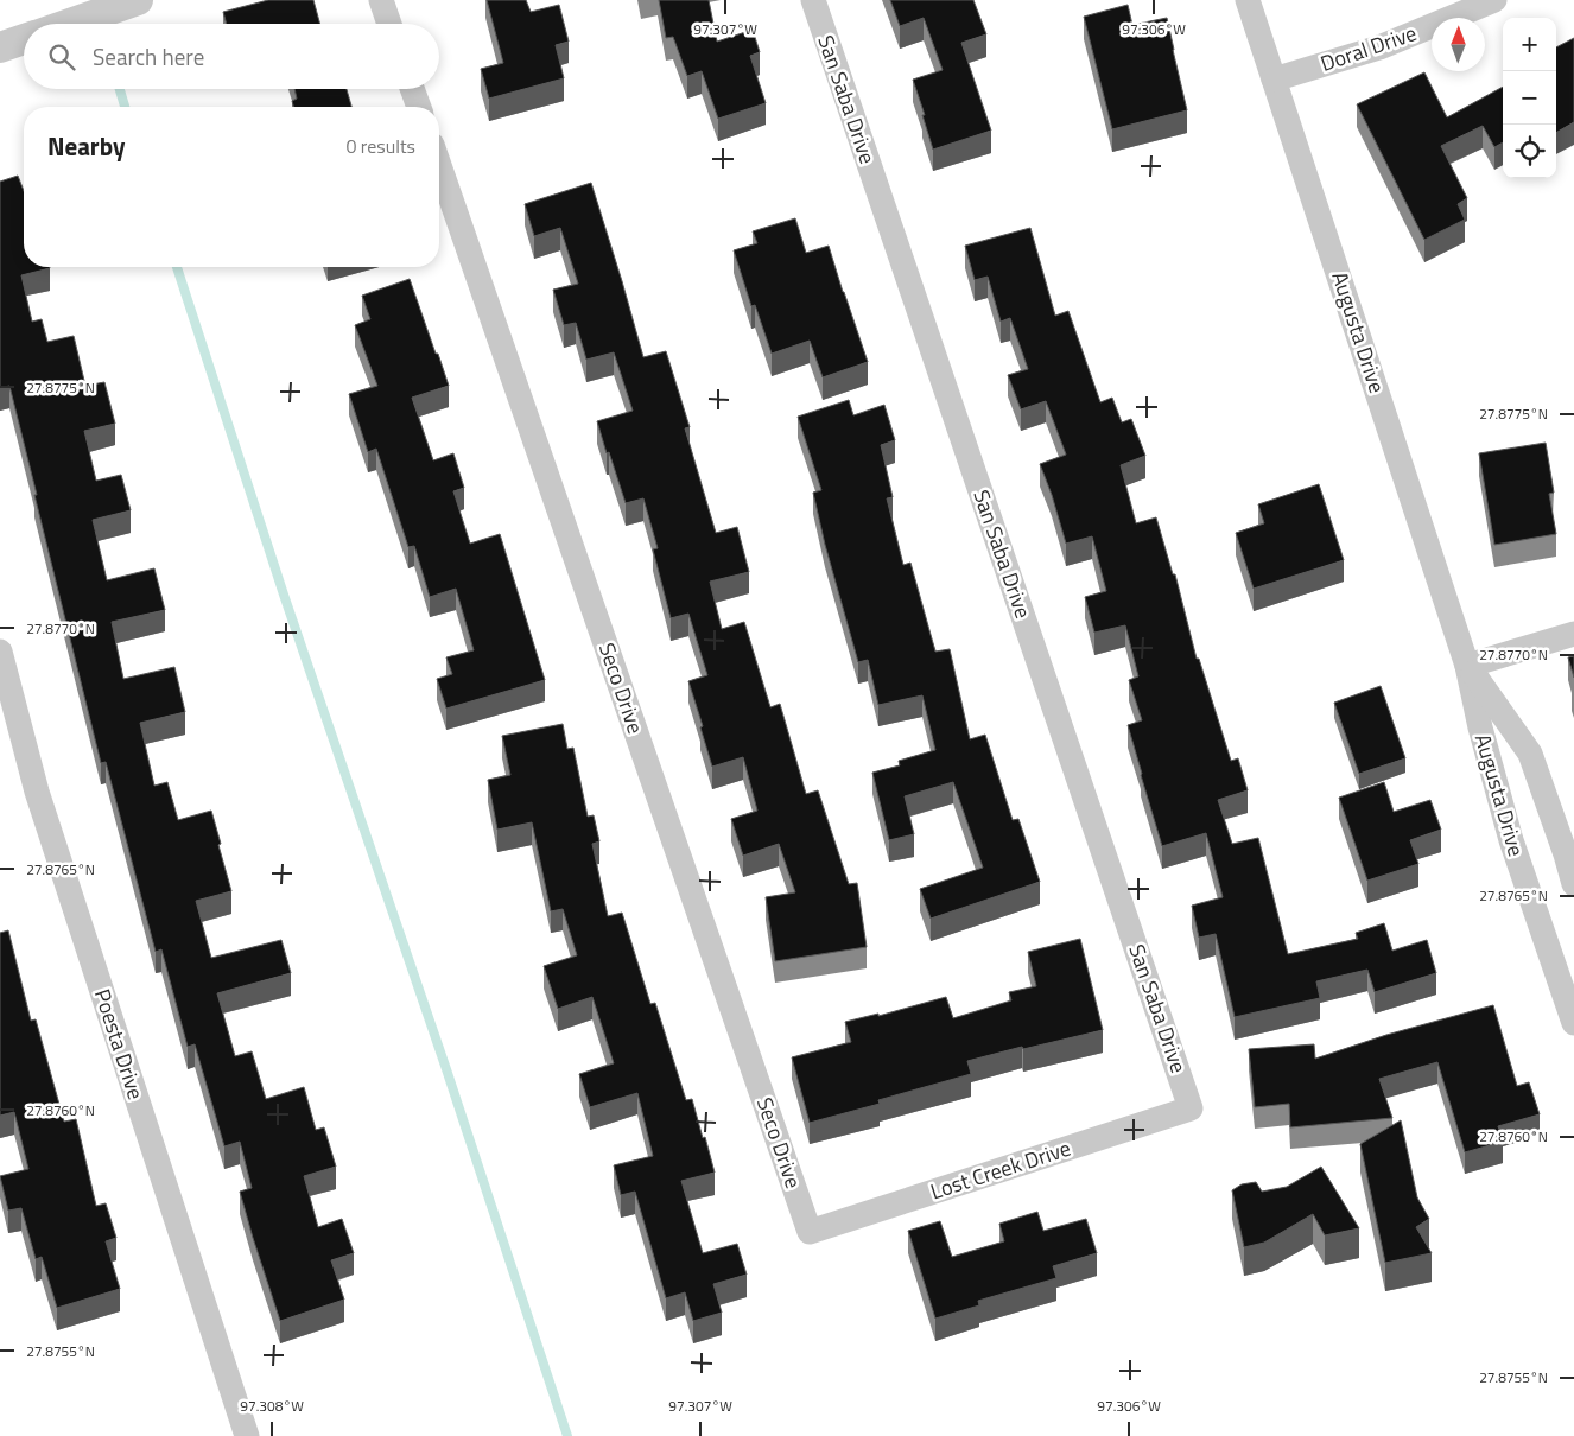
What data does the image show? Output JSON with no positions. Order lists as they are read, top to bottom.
{
  "streets": {
    "street": [
      "Doral Drive",
      "San Saba Drive",
      "Augusta Drive",
      "Seco Drive",
      "Poesta Drive",
      "Lost Creek Drive"
    ]
  },
  "crossings": [
    ["Doral Drive", "Augusta Drive"],
    ["San Saba Drive", "Lost Creek Drive"],
    ["Seco Drive", "Lost Creek Drive"]
  ],
  "north": "top",
  "page": {
    "map_buttons": ["+", "−"],
    "search": "Search here",
    "heading": ["Nearby", "0 results"]
  },
  "coordinates": [
    "97.307°W",
    "97.306°W",
    "27.8775°N",
    "27.8770°N",
    "27.8765°N",
    "27.8760°N",
    "27.8755°N",
    "97.308°W"
  ]
}
